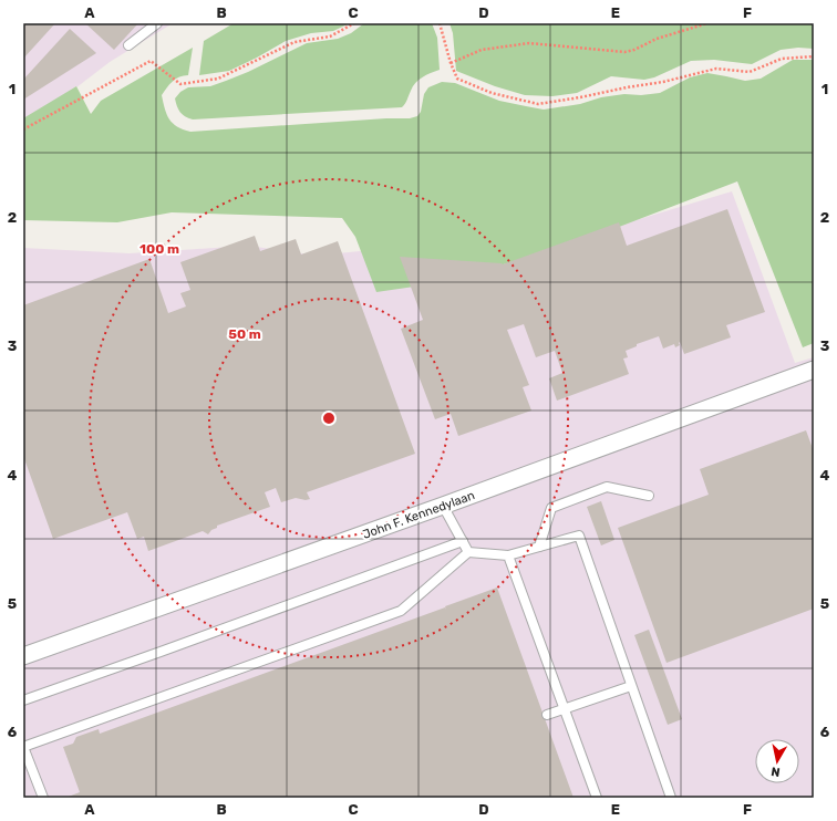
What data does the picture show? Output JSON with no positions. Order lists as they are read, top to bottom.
{
  "streets": {
    "street": ["John F. Kennedylaan"]
  },
  "north": "bottom",
  "grid": {
    "columns": [
      "A",
      "B",
      "C",
      "D",
      "E",
      "F"
    ],
    "rows": [
      "1",
      "2",
      "3",
      "4",
      "5",
      "6"
    ]
  },
  "rings": ["100 m", "50 m"]
}
